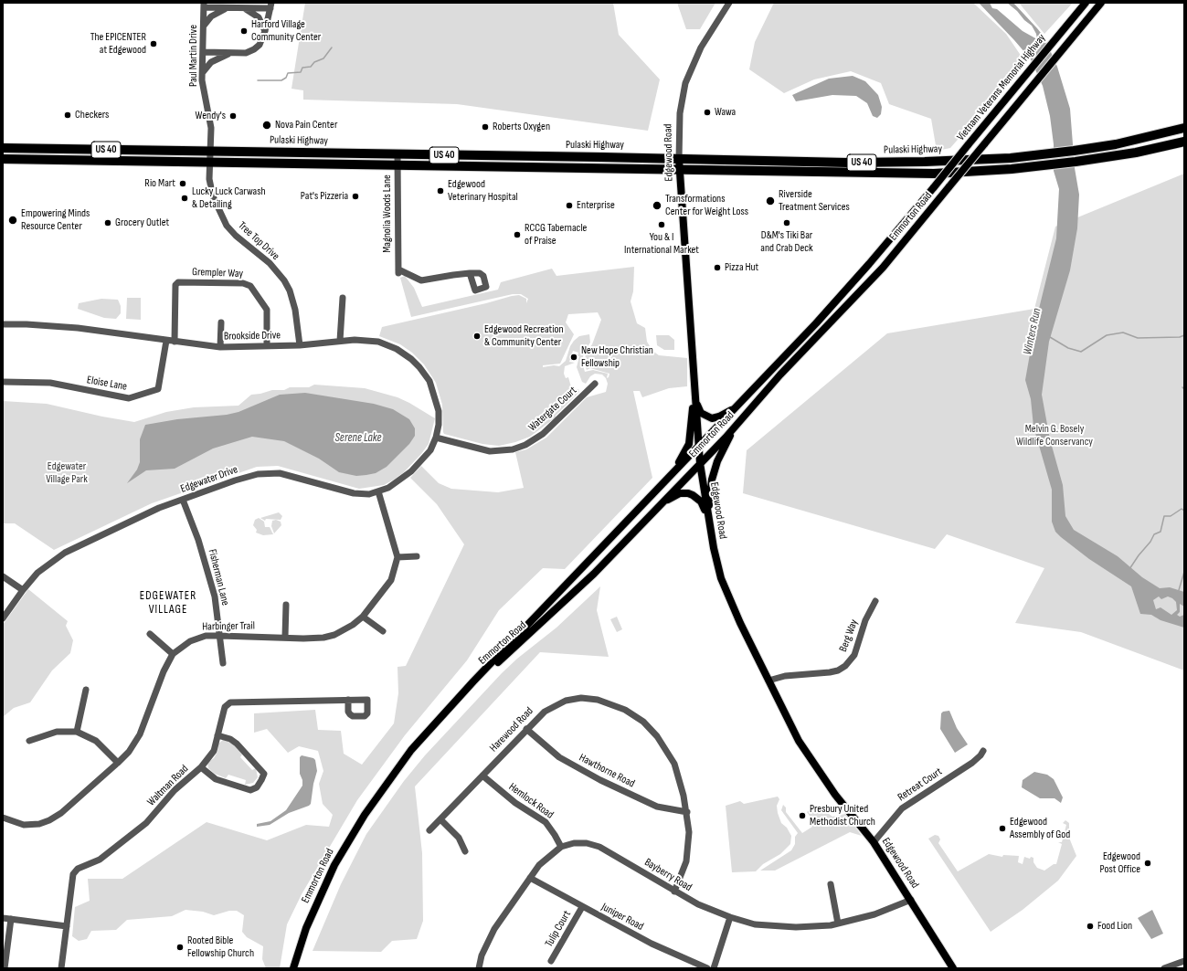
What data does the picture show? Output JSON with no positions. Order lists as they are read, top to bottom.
{
  "streets": {
    "highway": ["Pulaski Highway", "US 40"],
    "main road": ["Vietnam Veterans Memorial Highway", "Edgewood Road", "Emmorton Road"],
    "street": [
      "Paul Martin Drive",
      "Magnolia Woods Lane",
      "Tree Top Drive",
      "Grempler Way",
      "Brookside Drive",
      "Eloise Lane",
      "Watergate Court",
      "Edgewater Drive",
      "Fisherman Lane",
      "Harbinger Trail",
      "Berg Way",
      "Harewood Road",
      "Hawthorne Road",
      "Retreat Court",
      "Waltman Road",
      "Hemlock Road",
      "Bayberry Road",
      "Juniper Road",
      "Tulip Court"
    ]
  },
  "crossings": [
    ["Paul Martin Drive", "Pulaski Highway"],
    ["Paul Martin Drive", "Tree Top Drive"],
    ["Vietnam Veterans Memorial Highway", "Emmorton Road"],
    ["Pulaski Highway", "Edgewood Road"],
    ["Pulaski Highway", "Magnolia Woods Lane"],
    ["Pulaski Highway", "Tree Top Drive"],
    ["Edgewood Road", "Emmorton Road"],
    ["Edgewood Road", "Berg Way"],
    ["Edgewood Road", "Retreat Court"],
    ["Edgewood Road", "Bayberry Road"],
    ["Tree Top Drive", "Brookside Drive"],
    ["Grempler Way", "Brookside Drive"],
    ["Brookside Drive", "Eloise Lane"],
    ["Brookside Drive", "Watergate Court"],
    ["Brookside Drive", "Edgewater Drive"],
    ["Watergate Court", "Edgewater Drive"],
    ["Edgewater Drive", "Fisherman Lane"],
    ["Fisherman Lane", "Harbinger Trail"],
    ["Harewood Road", "Hawthorne Road"],
    ["Harewood Road", "Hemlock Road"],
    ["Harewood Road", "Bayberry Road"],
    ["Hemlock Road", "Bayberry Road"],
    ["Bayberry Road", "Juniper Road"],
    ["Juniper Road", "Tulip Court"]
  ],
  "districts": ["EDGEWATER VILLAGE"],
  "water": ["Winters Run", "Serene Lake"],
  "parks": ["Melvin G. Bosely Wildlife Conservancy", "Edgewater Village Park"],
  "places": [
    "Harford Village Community Center",
    "The EPICENTER at Edgewood",
    "Wawa",
    "Checkers",
    "Wendy's",
    "Nova Pain Center",
    "Roberts Oxygen",
    "Rio Mart",
    "Edgewood Veterinary Hospital",
    "Pat's Pizzeria",
    "Lucky Luck Carwash & Detailing",
    "Riverside Treatment Services",
    "Enterprise",
    "Transformations Center for Weight Loss",
    "Empowering Minds Resource Center",
    "Grocery Outlet",
    "D&M's Tiki Bar and Crab Deck",
    "You & I International Market",
    "RCCG Tabernacle of Praise",
    "Pizza Hut",
    "Edgewood Recreation & Community Center",
    "New Hope Christian Fellowship",
    "Presbury United Methodist Church",
    "Edgewood Assembly of God",
    "Edgewood Post Office",
    "Food Lion",
    "Rooted Bible Fellowship Church"
  ]
}
